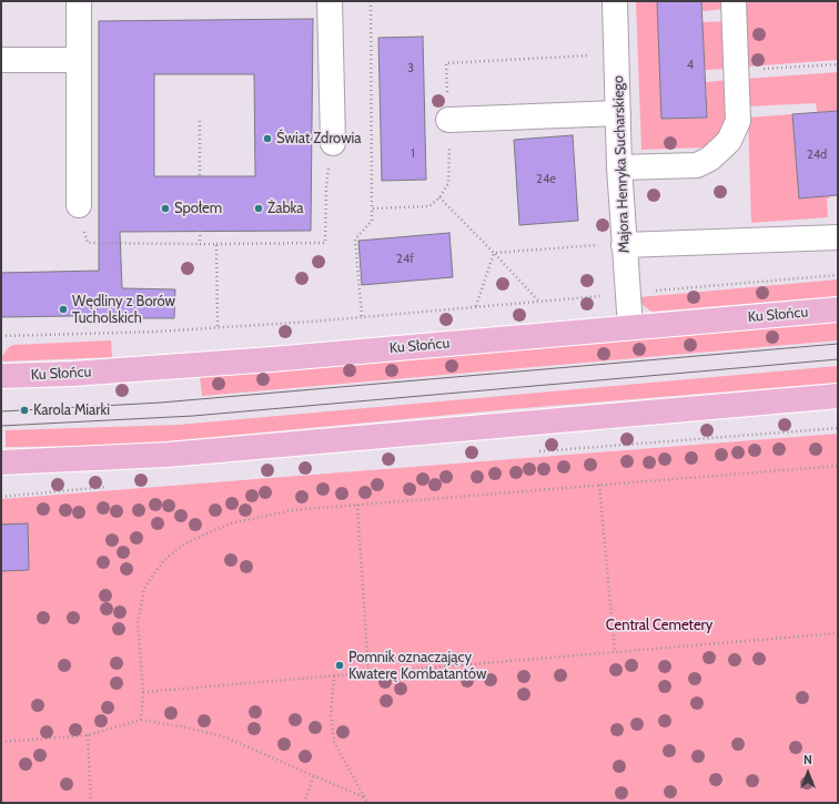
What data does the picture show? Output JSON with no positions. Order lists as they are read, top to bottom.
{
  "streets": {
    "main road": ["Ku Słońcu"],
    "street": ["Majora Henryka Sucharskiego"]
  },
  "crossings": [
    ["Majora Henryka Sucharskiego", "Ku Słońcu"]
  ],
  "parks": ["Central Cemetery"],
  "places": [
    "Świat Zdrowia",
    "Społem",
    "Żabka",
    "Wędliny z Borów Tucholskich",
    "Karola Miarki",
    "Pomnik oznaczający Kwaterę Kombatantów"
  ],
  "house_numbers": [
    "4",
    "3",
    "1",
    "24d",
    "24e",
    "24f"
  ],
  "north": "top"
}
